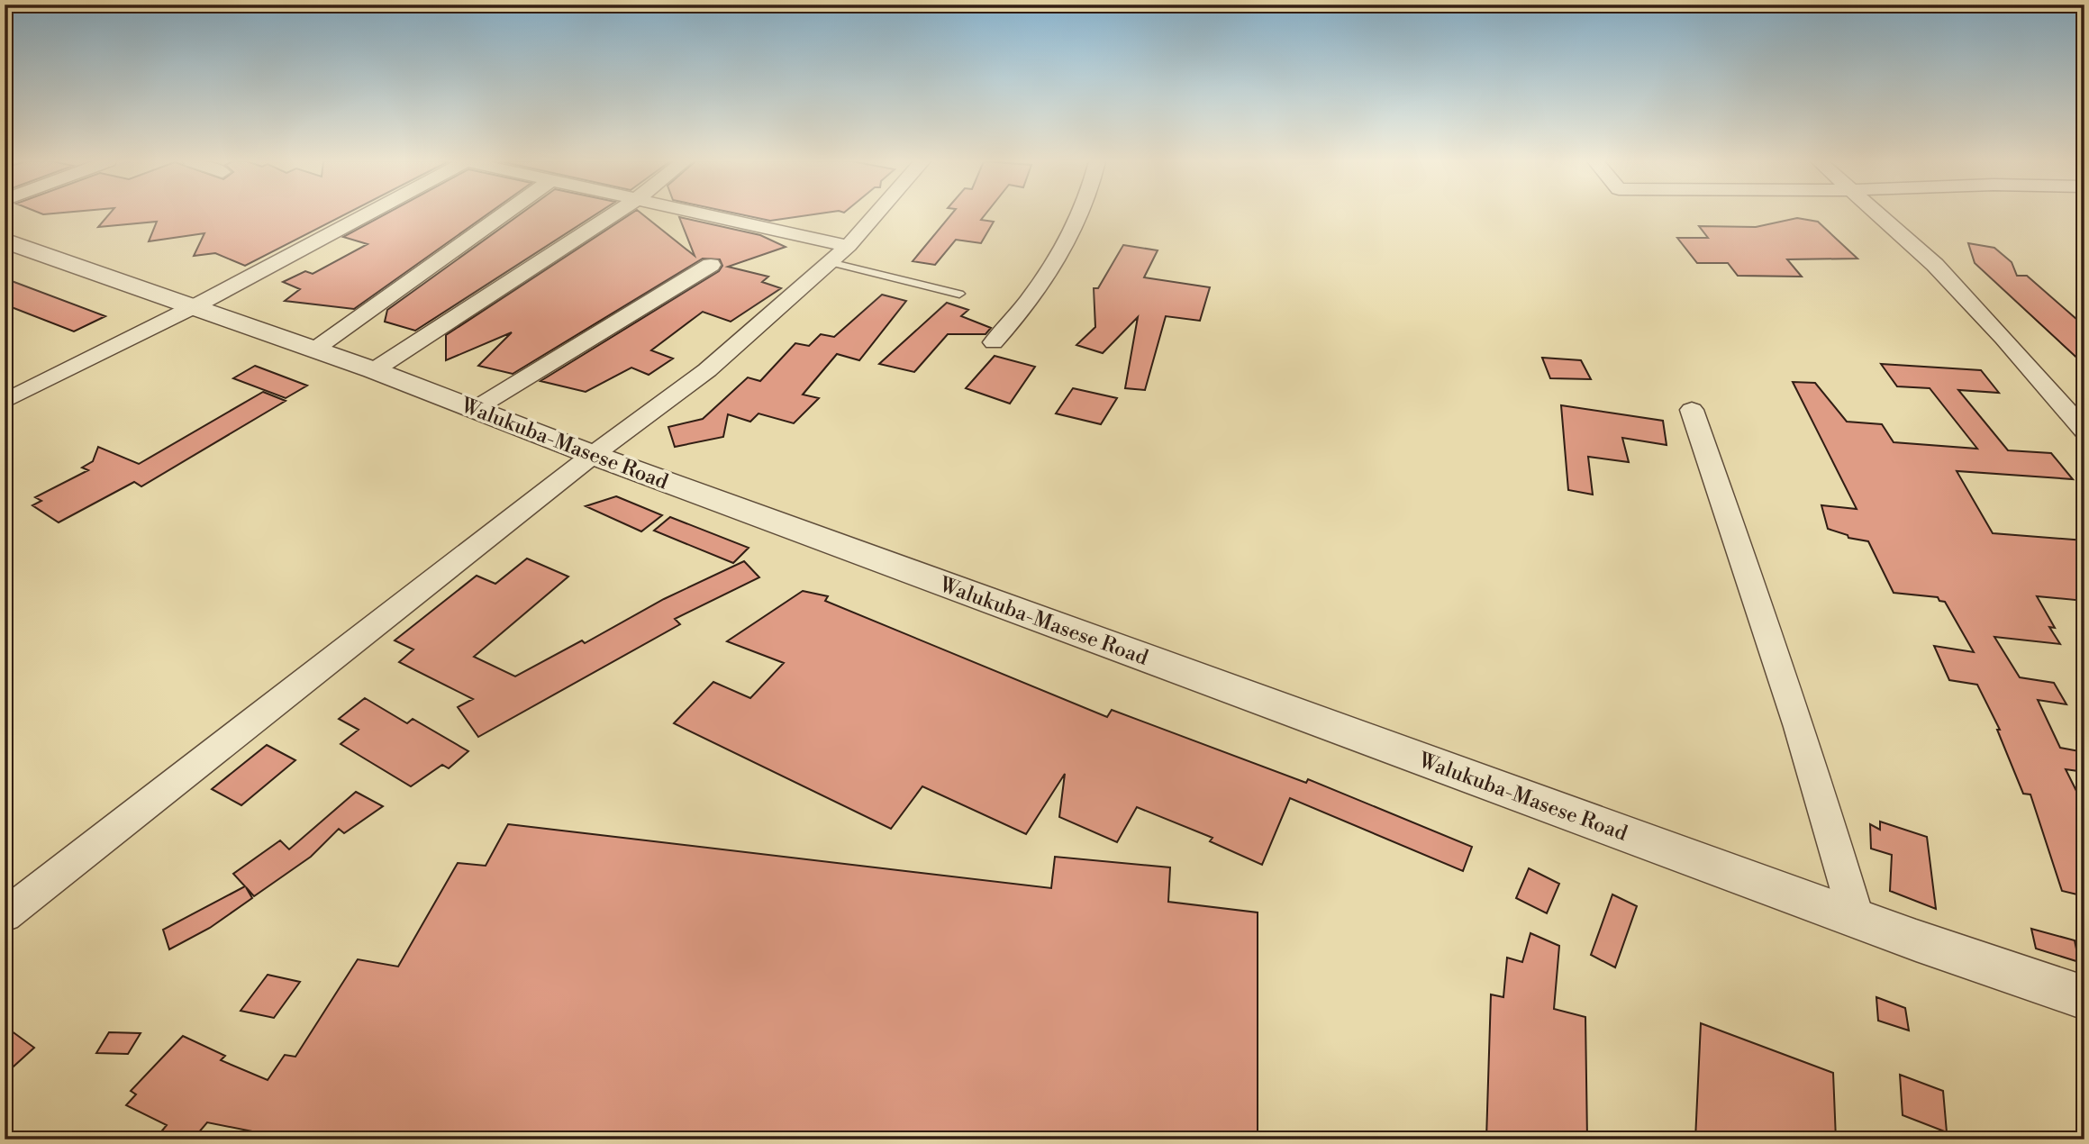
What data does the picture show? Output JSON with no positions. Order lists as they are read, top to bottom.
{
  "streets": {
    "street": ["Walukuba-Masese Road"]
  }
}
